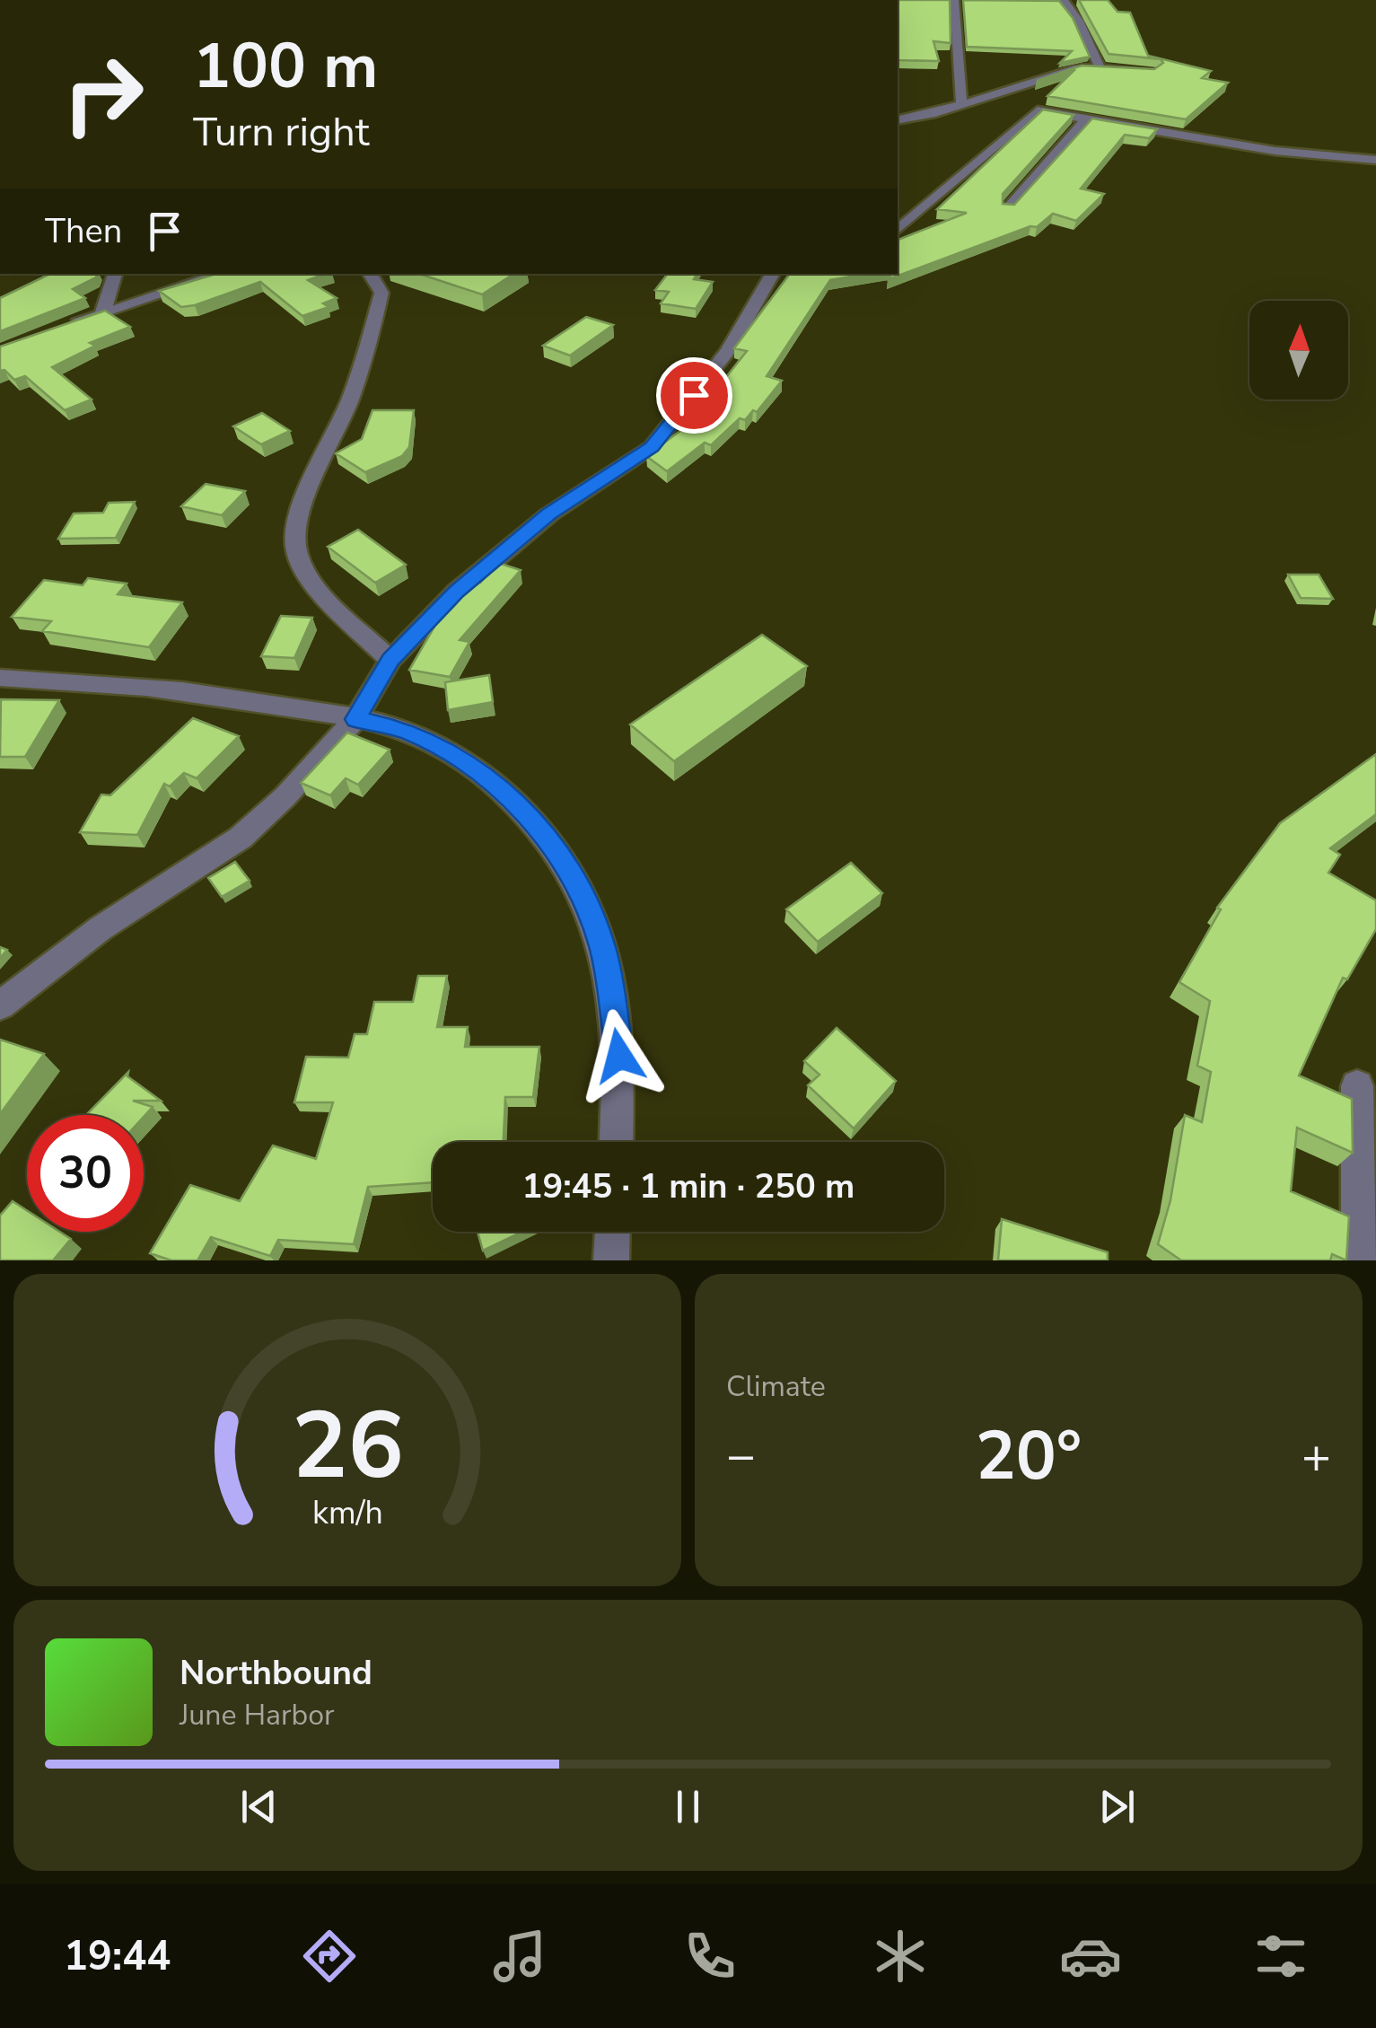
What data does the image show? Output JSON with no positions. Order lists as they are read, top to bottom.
{
  "north": "top",
  "page": {
    "turn": ["100 m", "Turn right"],
    "then": "Then",
    "limit": "30",
    "trip": "19:45 · 1 min · 250 m",
    "tile": "Climate",
    "heat": ["−", "20°", "+"],
    "song": ["Northbound", "June Harbor"],
    "tabs": "19:44",
    "gauge": ["26", "km/h"]
  }
}
